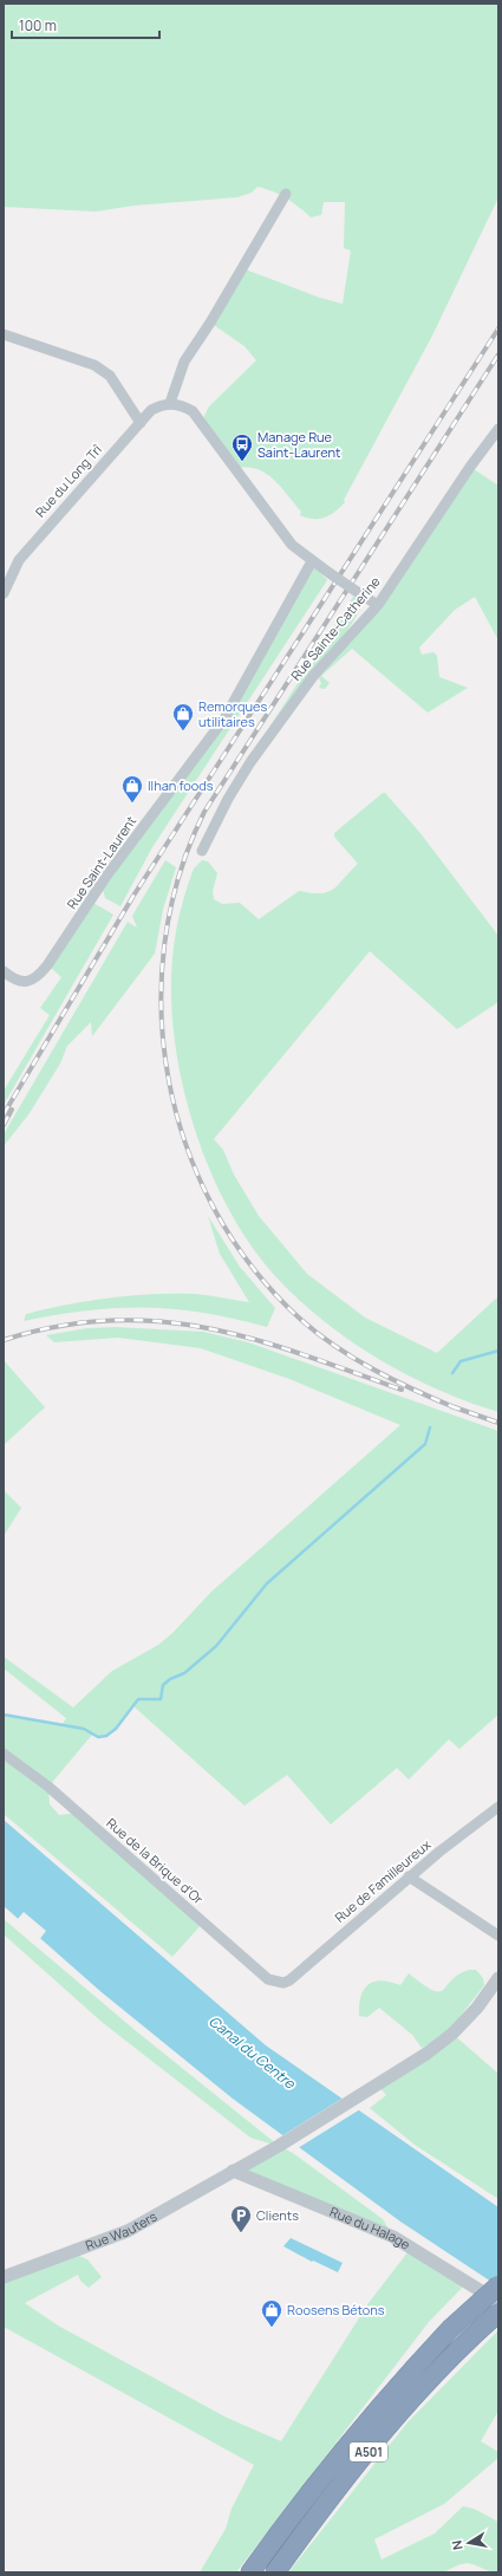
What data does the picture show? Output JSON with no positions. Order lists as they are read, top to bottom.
{
  "streets": {
    "highway": ["A501"],
    "street": [
      "Rue du Long Trî",
      "Rue Sainte-Catherine",
      "Rue Saint-Laurent",
      "Rue de la Brique d'Or",
      "Rue de Familleureux",
      "Rue du Halage",
      "Rue Wauters"
    ]
  },
  "crossings": [
    ["Rue de la Brique d'Or", "Rue de Familleureux"],
    ["Rue du Halage", "Rue Wauters"]
  ],
  "water": ["Canal du Centre"],
  "places": {
    "bus stop": ["Manage Rue Saint-Laurent"],
    "shop": ["Remorques utilitaires", "Ilhan foods", "Roosens Bétons"],
    "parking": ["Clients"]
  },
  "scale_bar": "100 m",
  "north": "left"
}
